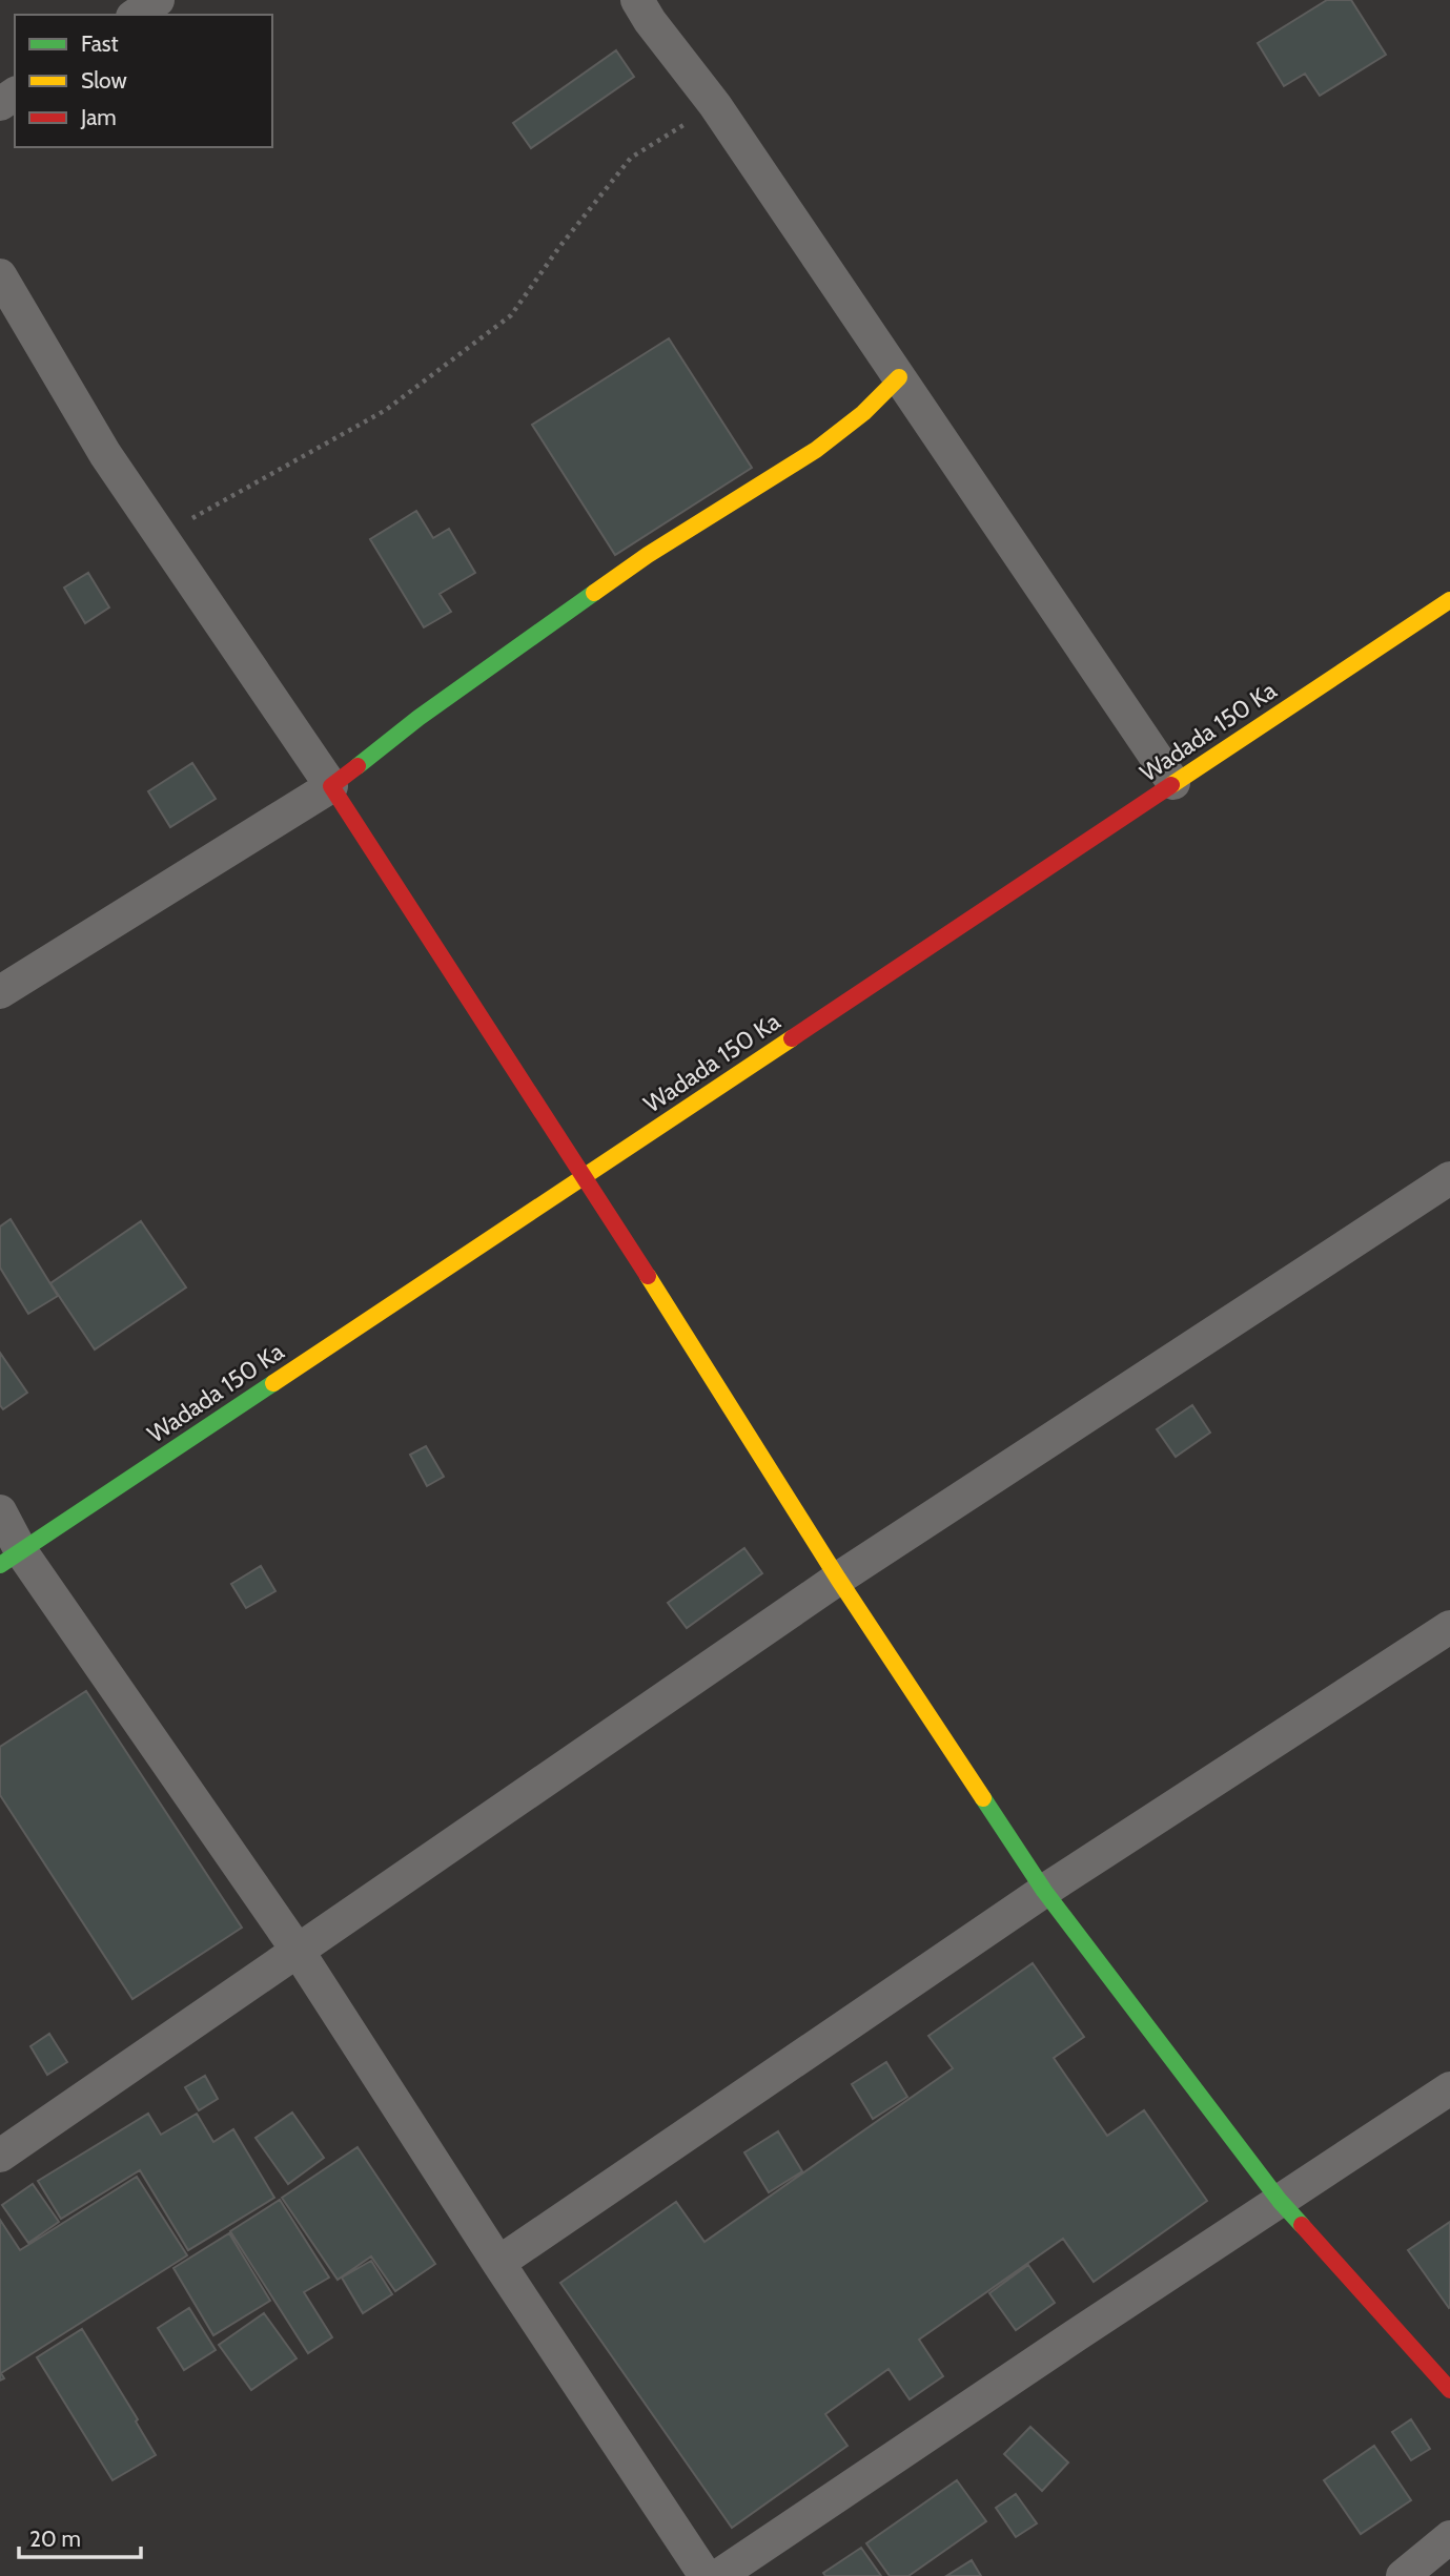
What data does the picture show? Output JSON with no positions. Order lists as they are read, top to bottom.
{
  "streets": {
    "street": ["Wadada 150 Ka"]
  },
  "legend": ["Fast", "Slow", "Jam"],
  "scale_bar": "20 m"
}
